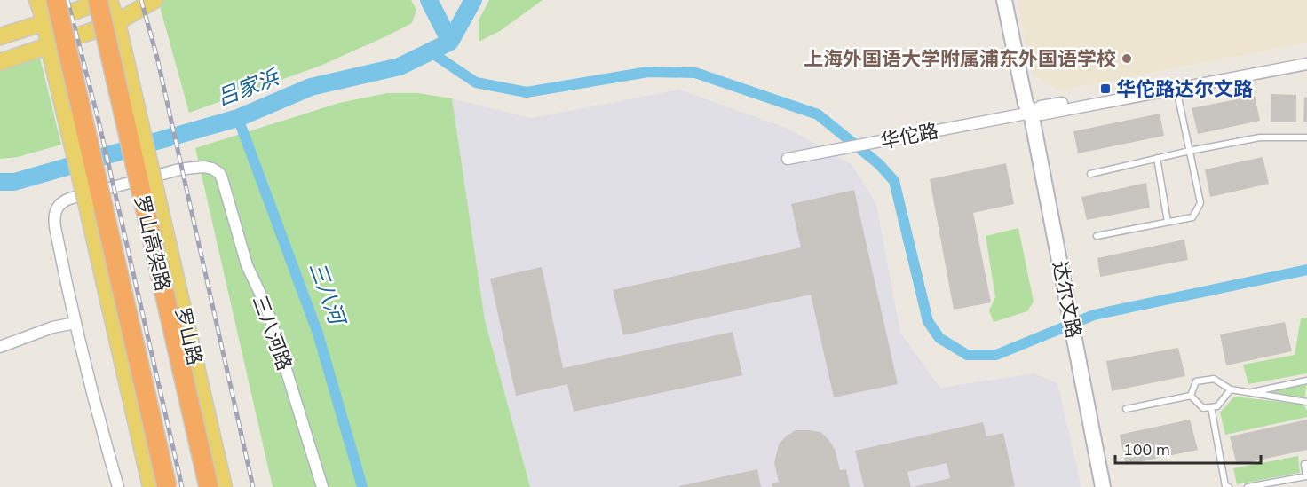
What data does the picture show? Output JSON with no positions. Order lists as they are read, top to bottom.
{
  "streets": {
    "highway": ["罗山高架路"],
    "main road": ["罗山路"],
    "street": ["华佗路", "达尔文路", "三八河路"]
  },
  "crossings": [
    ["华佗路", "达尔文路"]
  ],
  "water": ["吕家浜", "三八河"],
  "places": {
    "other": ["上海外国语大学附属浦东外国语学校"],
    "transit": ["华佗路达尔文路"]
  },
  "scale_bar": "100 m"
}
